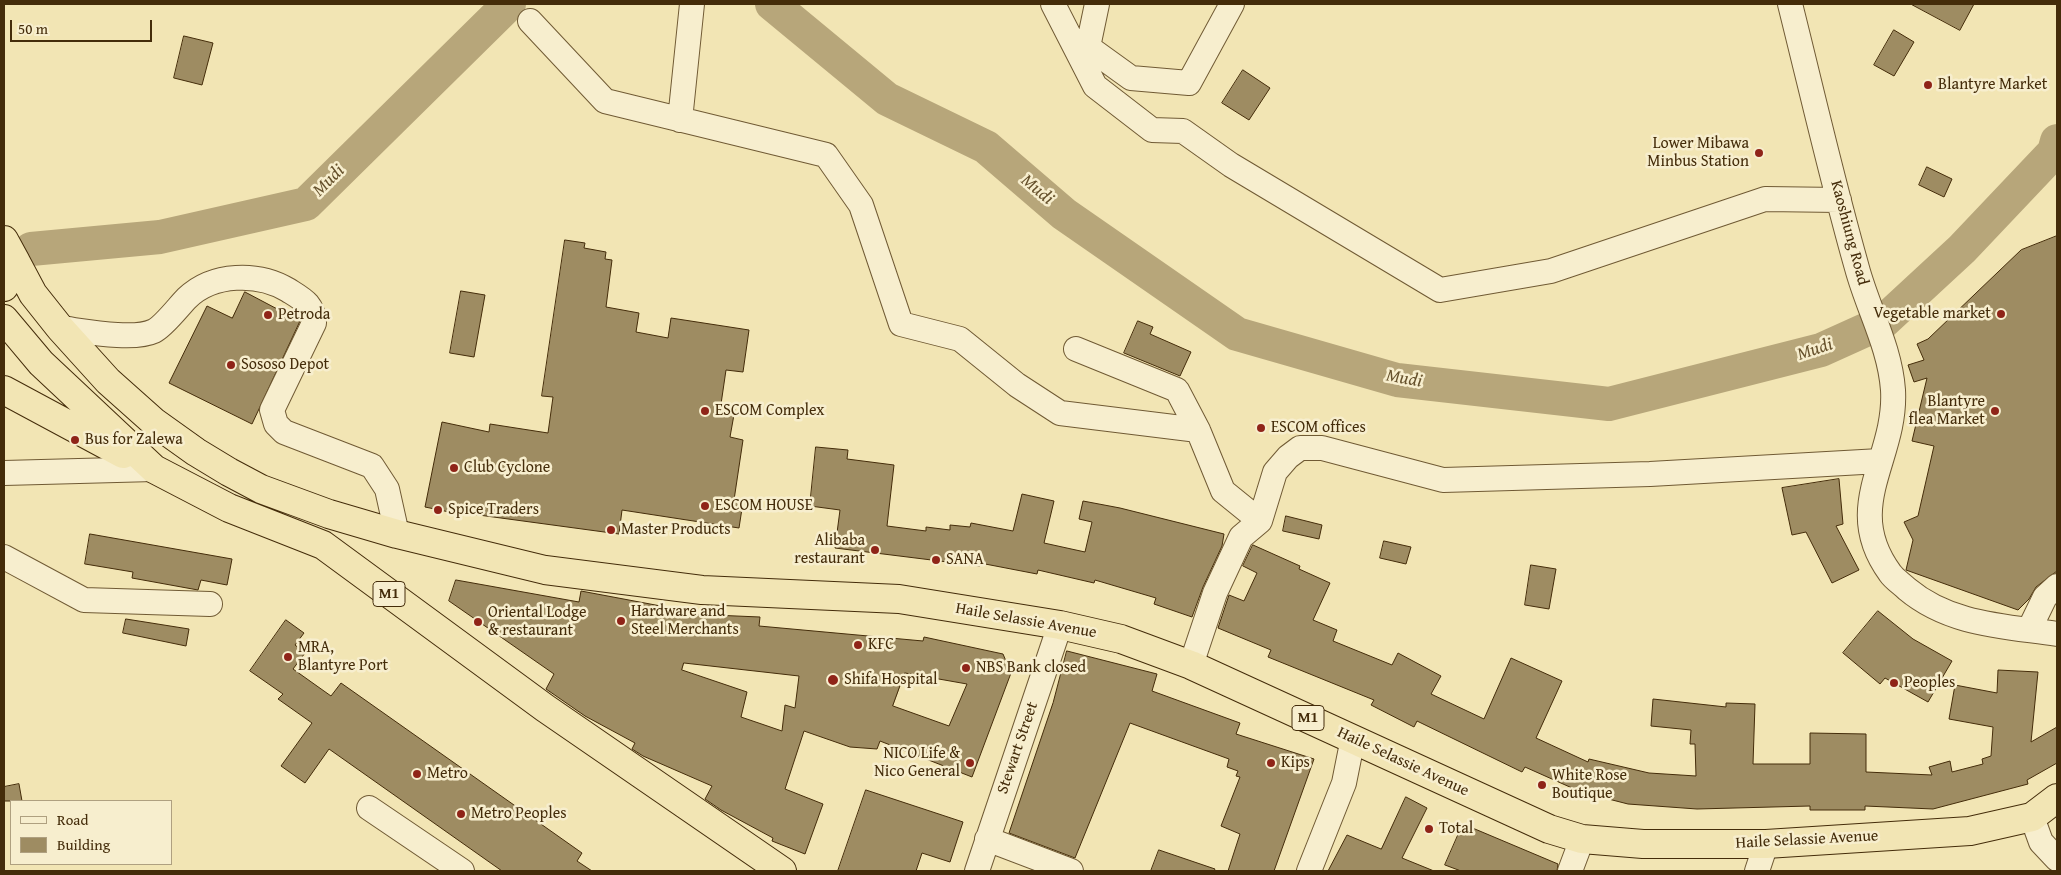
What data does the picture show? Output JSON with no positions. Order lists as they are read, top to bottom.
{
  "streets": {
    "highway": ["M1", "Haile Selassie Avenue"],
    "street": ["Kaoshiung Road", "Stewart Street"]
  },
  "crossings": [
    ["M1", "Haile Selassie Avenue"],
    ["Haile Selassie Avenue", "Stewart Street"]
  ],
  "water": ["Mudi"],
  "places": [
    "Blantyre Market",
    "Lower Mibawa Minbus Station",
    "Vegetable market",
    "Petroda",
    "Sososo Depot",
    "ESCOM Complex",
    "Blantyre flea Market",
    "ESCOM offices",
    "Bus for Zalewa",
    "Club Cyclone",
    "ESCOM HOUSE",
    "Spice Traders",
    "Master Products",
    "Alibaba restaurant",
    "SANA",
    "Hardware and Steel Merchants",
    "Oriental Lodge & restaurant",
    "KFC",
    "MRA, Blantyre Port",
    "NBS Bank closed",
    "Shifa Hospital",
    "Peoples",
    "NICO Life & Nico General",
    "Kips",
    "Metro",
    "White Rose Boutique",
    "Metro Peoples",
    "Total"
  ],
  "legend": ["Road", "Building"],
  "scale_bar": "50 m"
}
